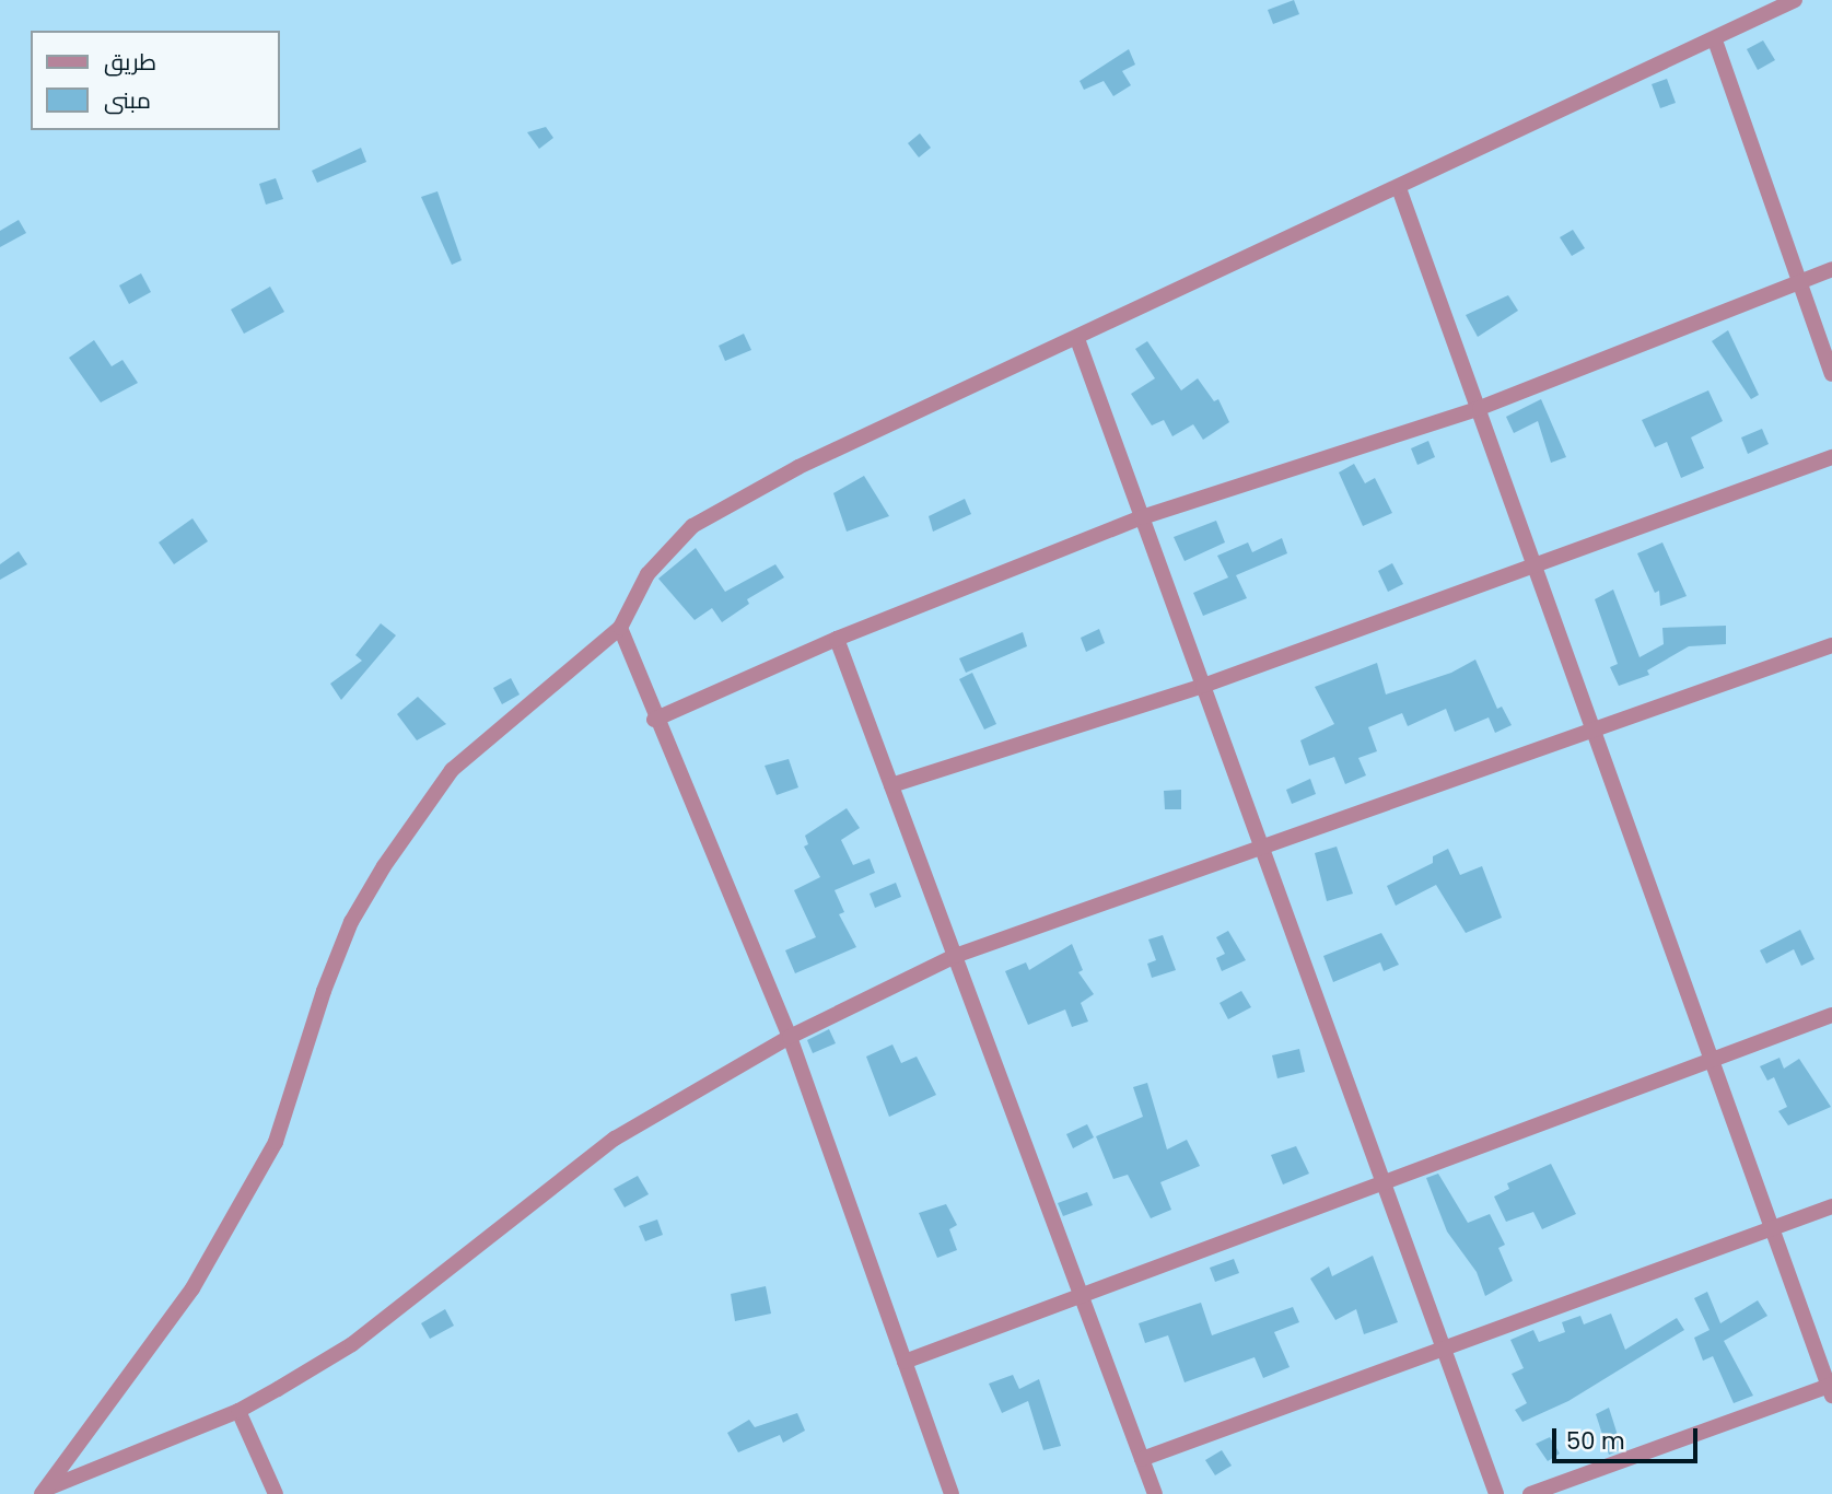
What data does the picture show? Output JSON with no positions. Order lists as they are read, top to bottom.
{
  "legend": ["طريق", "مبنى"],
  "scale_bar": "50 m"
}
